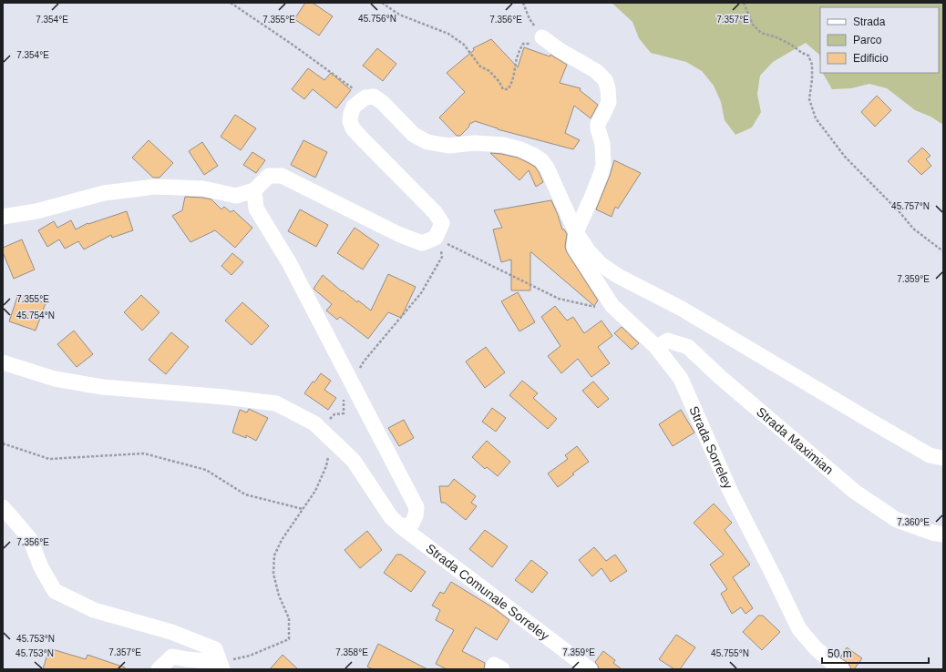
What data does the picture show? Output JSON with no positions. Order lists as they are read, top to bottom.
{
  "streets": {
    "street": ["Strada Maximian", "Strada Sorreley", "Strada Comunale Sorreley"]
  },
  "crossings": [
    ["Strada Maximian", "Strada Sorreley"]
  ],
  "legend": ["Strada", "Parco", "Edificio"],
  "scale_bar": "50 m",
  "coordinates": [
    "45.756°N",
    "7.355°E",
    "7.356°E",
    "7.357°E",
    "7.354°E",
    "45.757°N",
    "7.359°E",
    "45.754°N",
    "7.360°E",
    "45.753°N",
    "7.358°E",
    "45.755°N"
  ]
}
